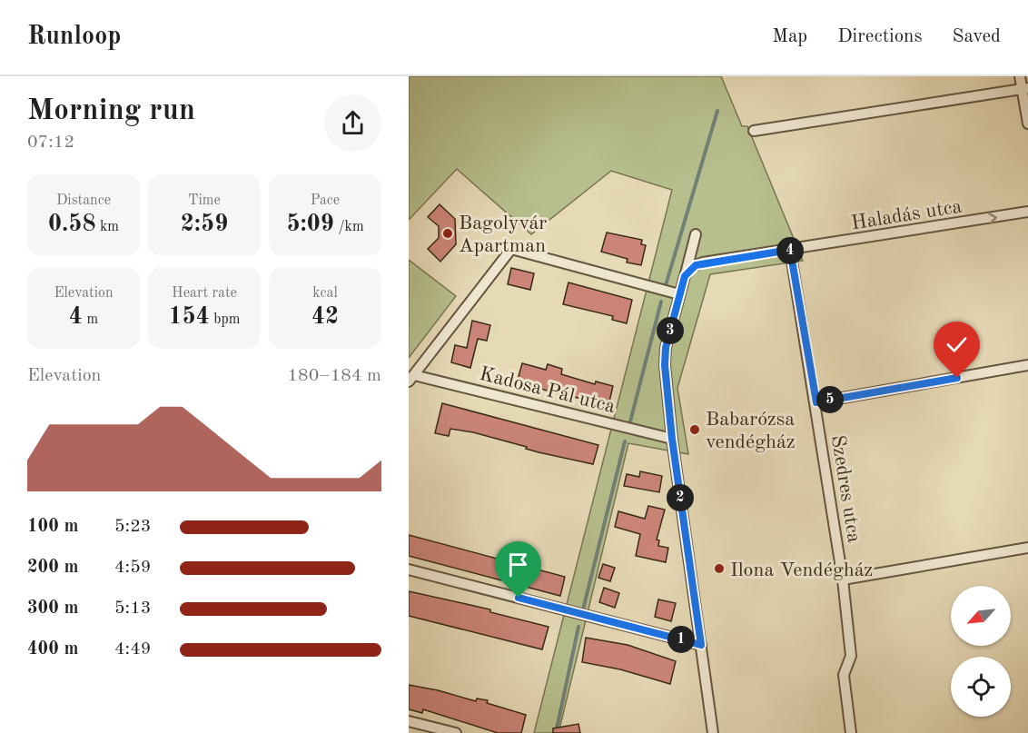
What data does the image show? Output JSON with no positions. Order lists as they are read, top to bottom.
{
  "streets": {
    "street": ["Haladás utca", "Kadosa Pál utca", "Szedres utca"]
  },
  "crossings": [
    ["Haladás utca", "Szedres utca"]
  ],
  "one_way": ["Haladás utca"],
  "places": ["Bagolyvár Apartman", "Babarózsa vendégház", "Ilona Vendégház"],
  "north": "bottom left",
  "page": {
    "header": "Runloop",
    "nav": ["Map", "Directions", "Saved"],
    "heading": ["Morning run", "07:12"],
    "stats": [
      ["Distance", "0.58 km"],
      ["Time", "2:59"],
      ["Pace", "5:09 /km"],
      ["Elevation", "4 m"],
      ["Heart rate", "154 bpm"],
      ["kcal", "42"]
    ],
    "pins": [
      "4",
      "3",
      "5",
      "2",
      "1"
    ],
    "chart": ["Elevation", "180–184 m"],
    "list": [
      {
        "name": "100 m",
        "note": "5:23"
      },
      {
        "name": "200 m",
        "note": "4:59"
      },
      {
        "name": "300 m",
        "note": "5:13"
      },
      {
        "name": "400 m",
        "note": "4:49"
      }
    ]
  }
}
